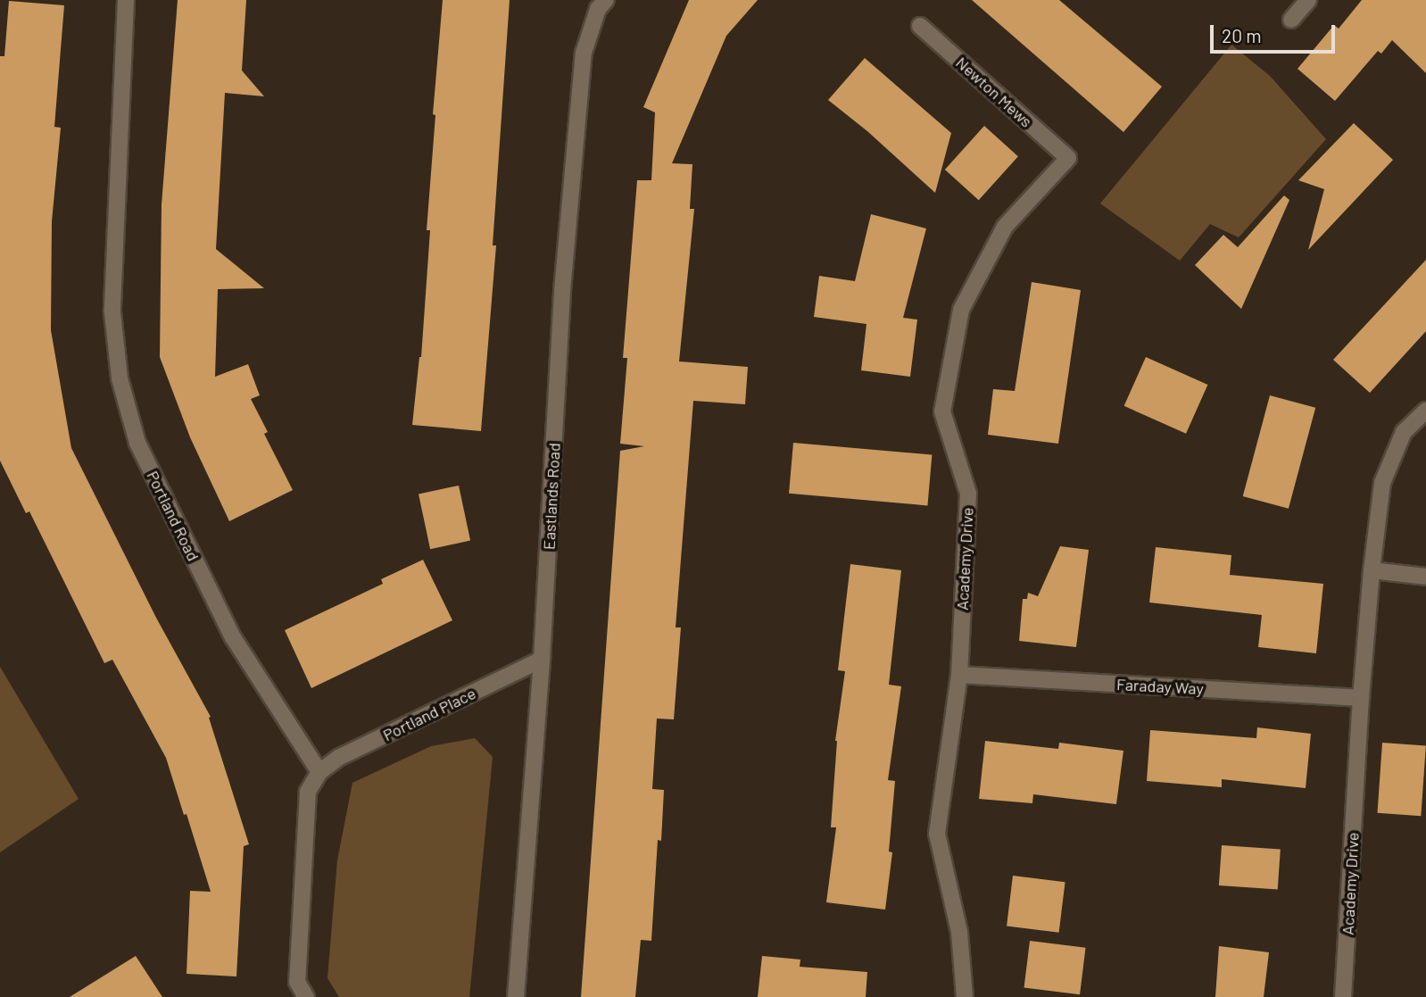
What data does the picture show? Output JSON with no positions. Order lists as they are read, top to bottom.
{
  "streets": {
    "street": [
      "Newton Mews",
      "Eastlands Road",
      "Portland Road",
      "Academy Drive",
      "Faraday Way",
      "Portland Place"
    ]
  },
  "crossings": [
    ["Newton Mews", "Academy Drive"],
    ["Eastlands Road", "Portland Place"],
    ["Portland Road", "Portland Place"],
    ["Academy Drive", "Faraday Way"]
  ],
  "scale_bar": "20 m"
}
